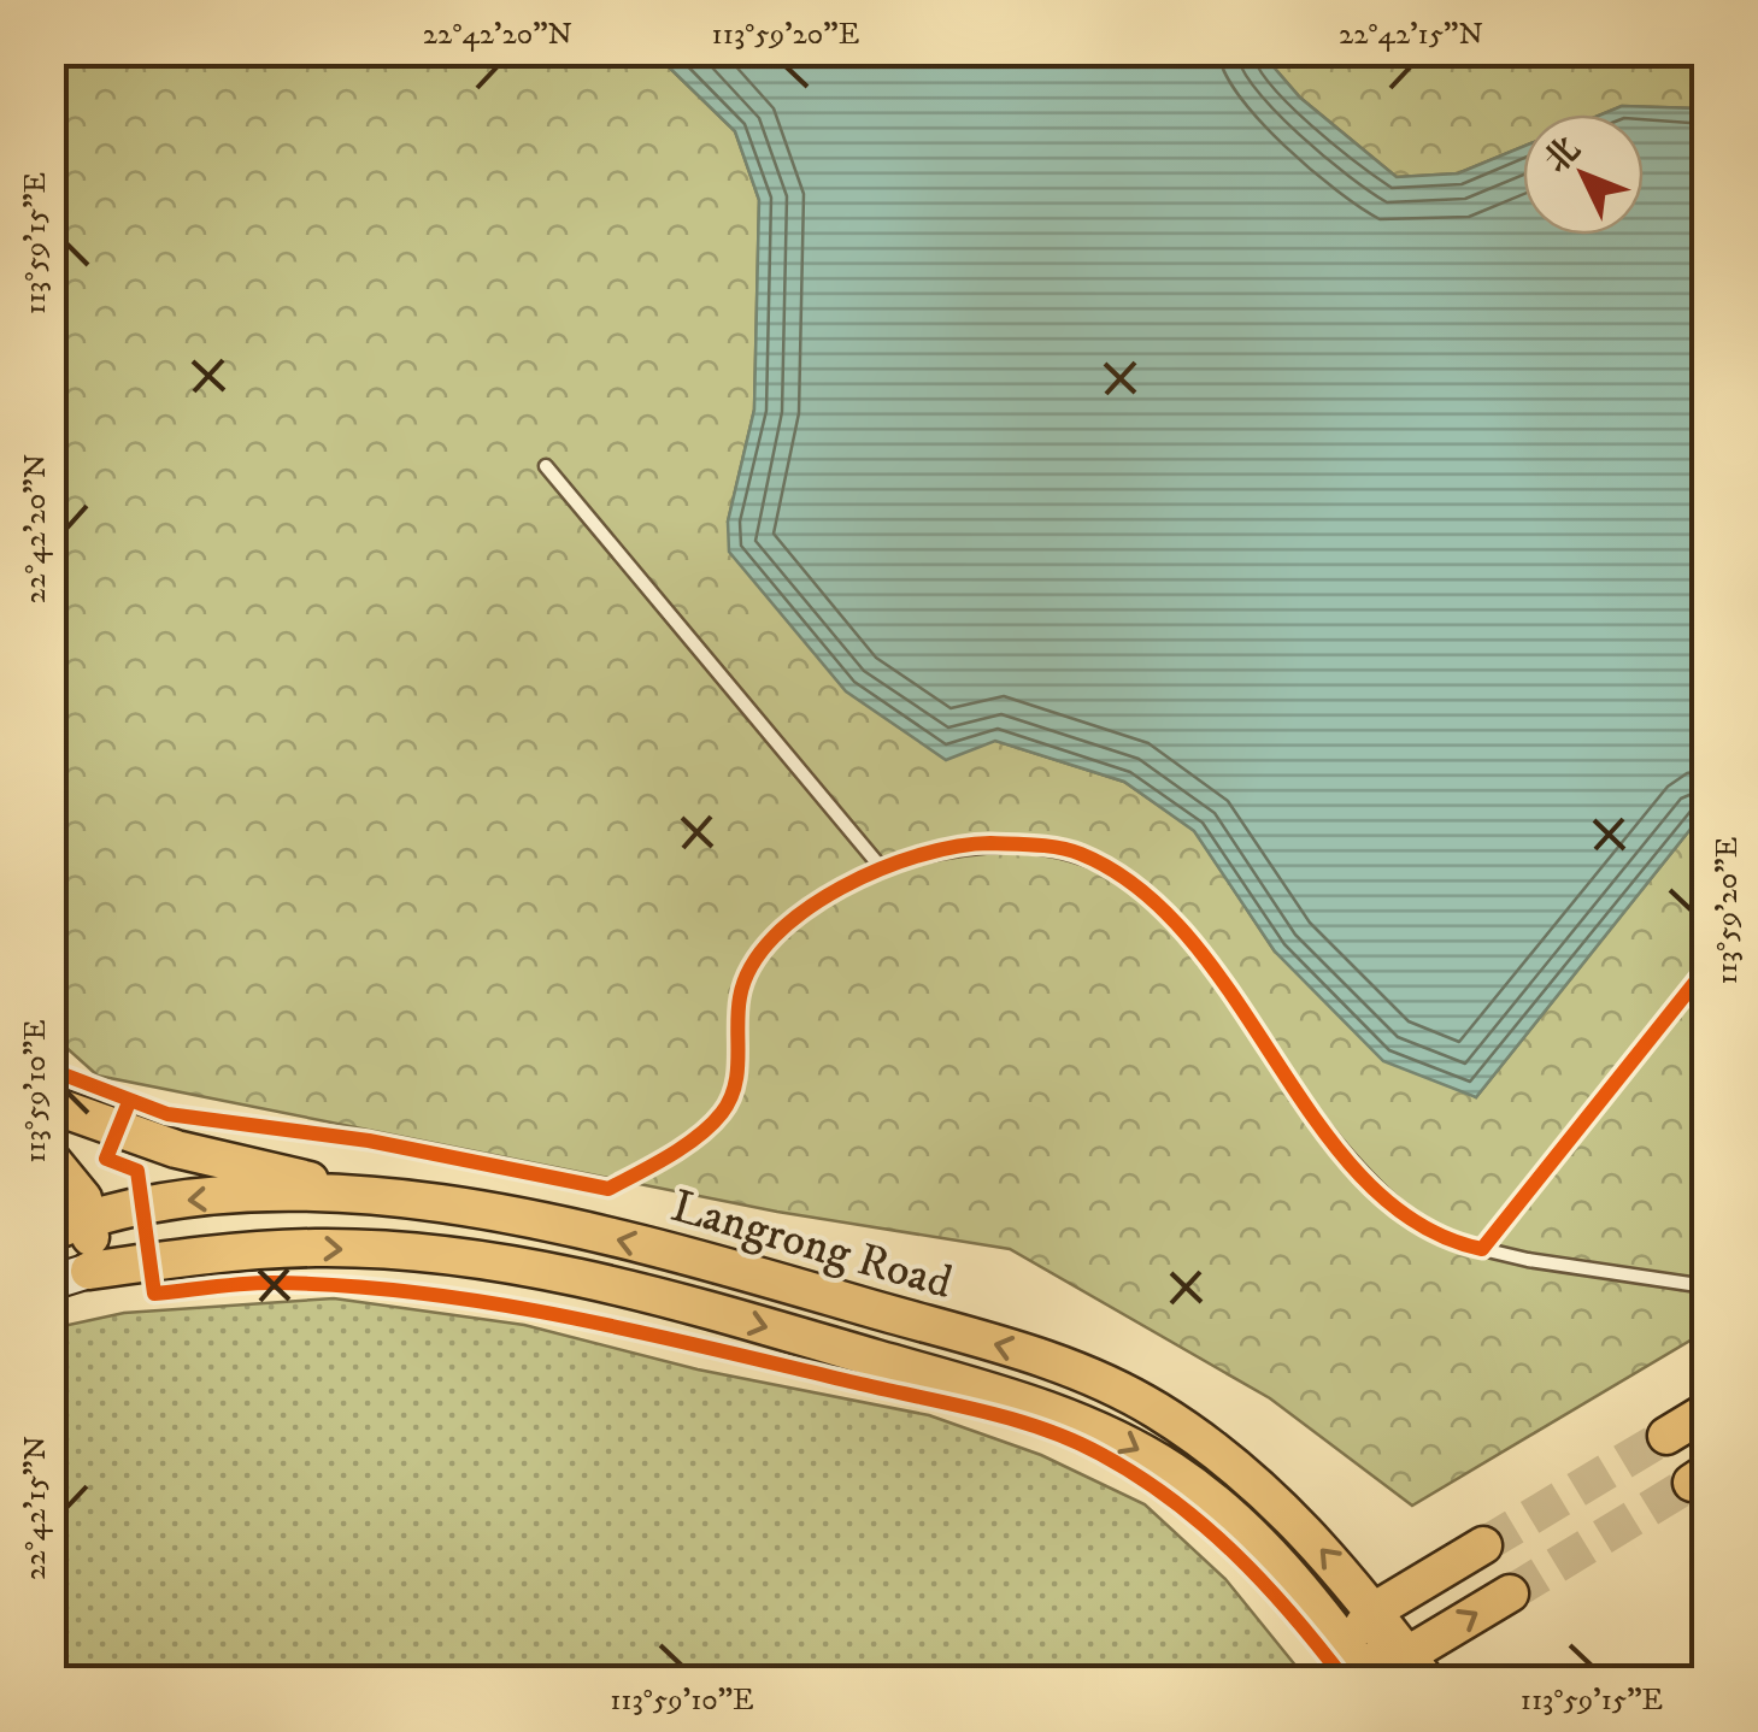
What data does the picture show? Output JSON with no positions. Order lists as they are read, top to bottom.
{
  "streets": {
    "main road": ["Langrong Road"]
  },
  "north": "top left",
  "coordinates": [
    "22°42'20\"N",
    "113°59'20\"E",
    "22°42'15\"N",
    "113°59'15\"E",
    "113°59'10\"E"
  ]
}
